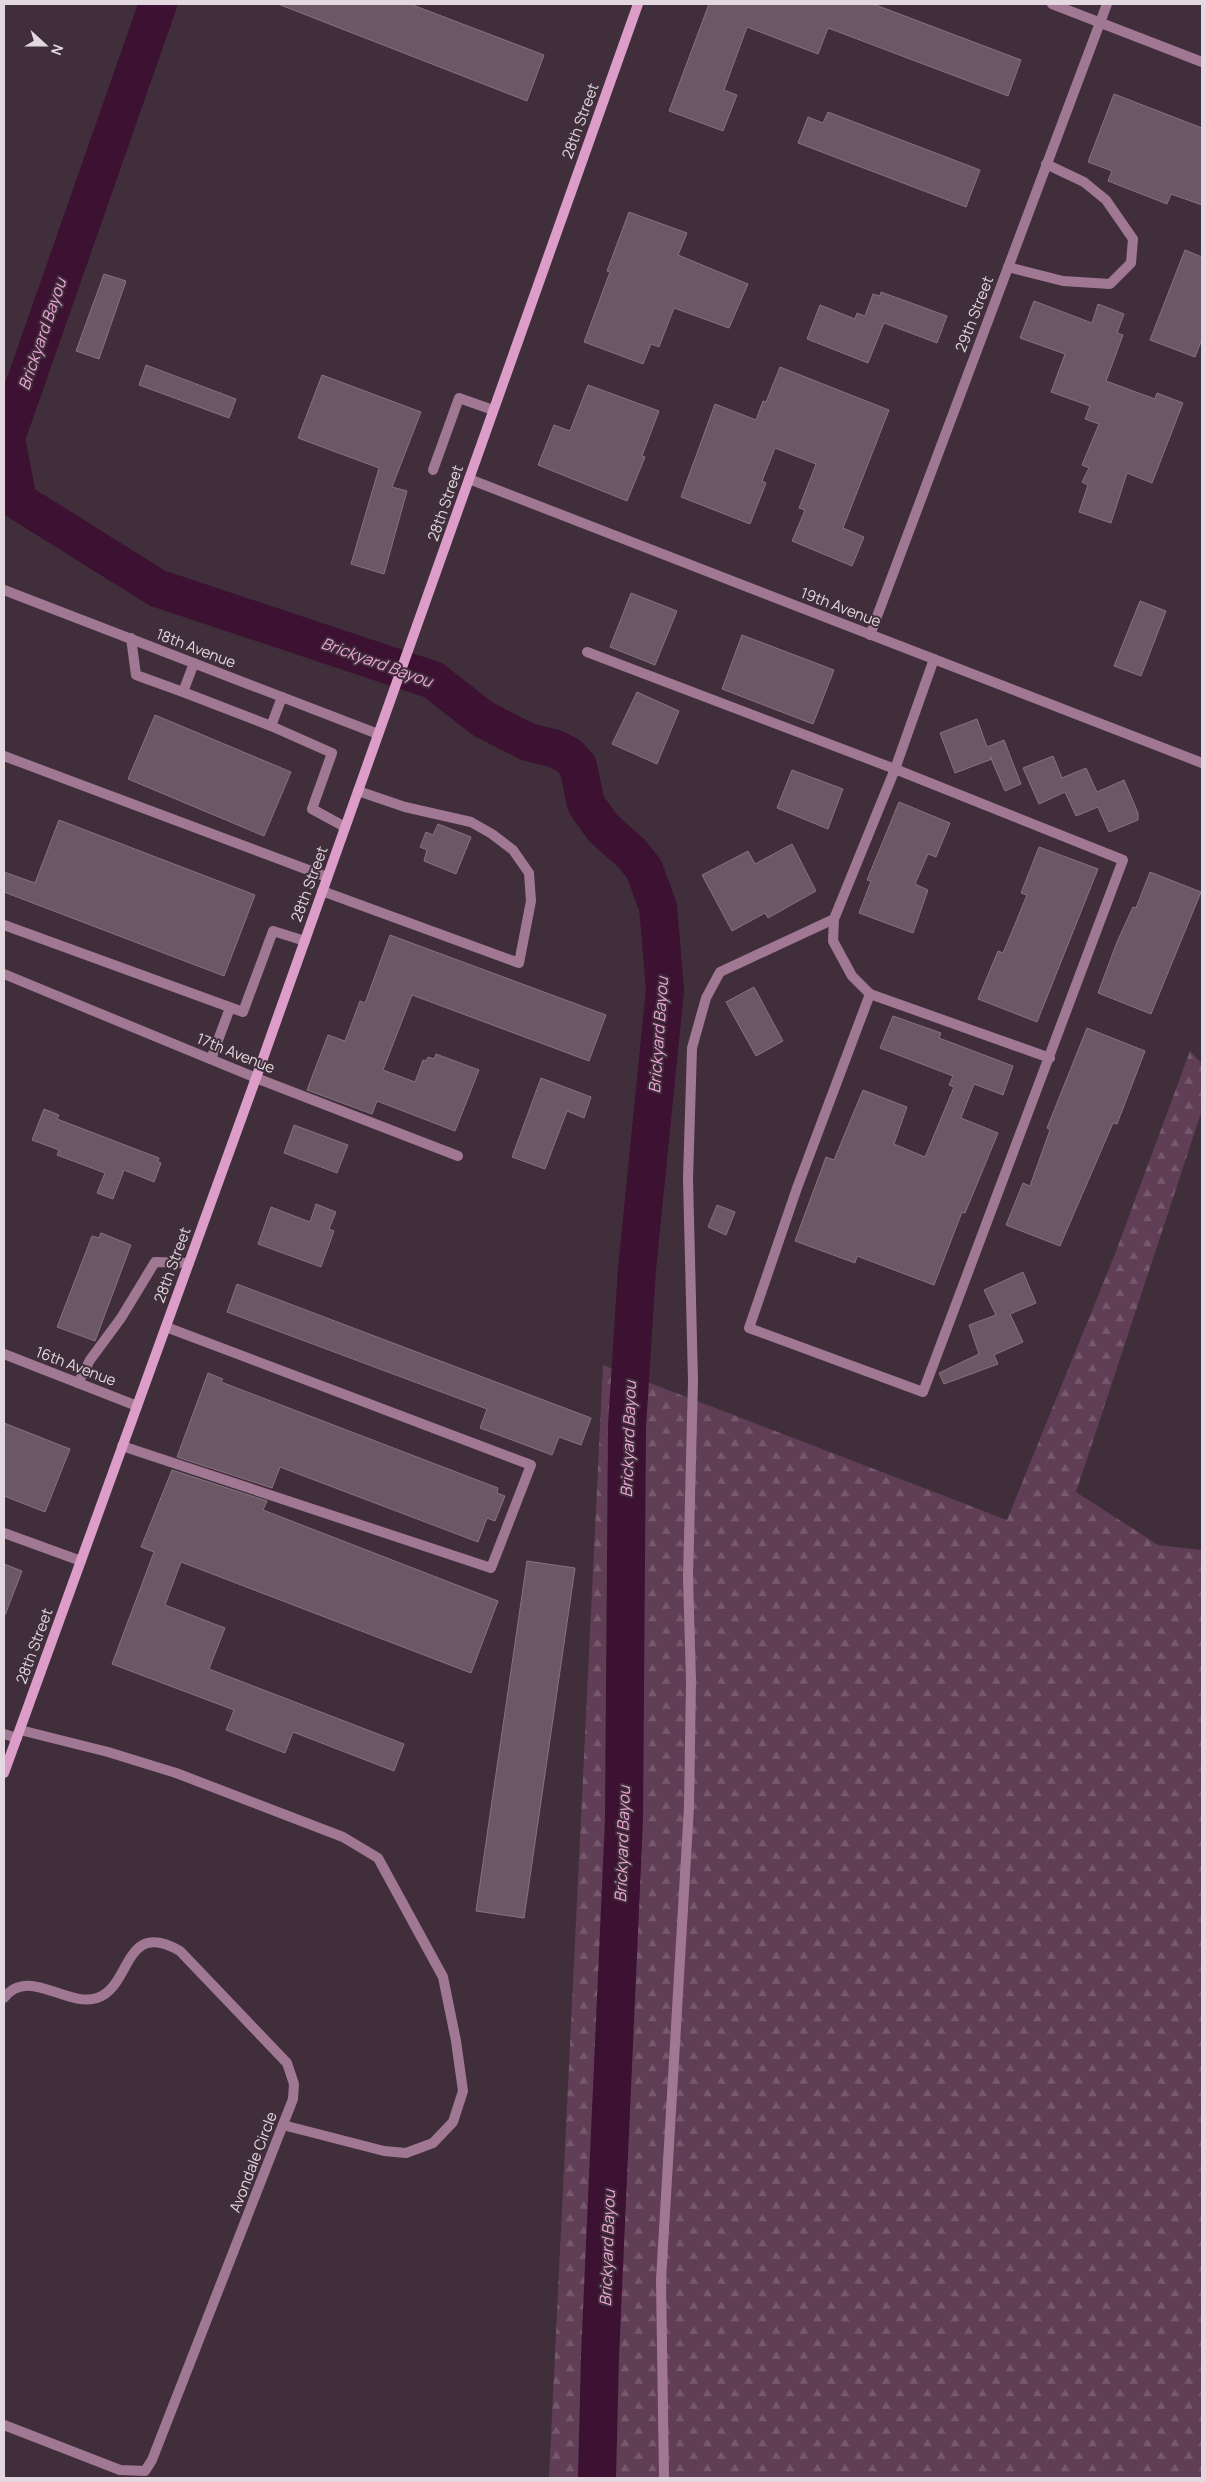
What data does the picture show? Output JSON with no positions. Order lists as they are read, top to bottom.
{
  "streets": {
    "main road": ["28th Street"],
    "street": [
      "29th Street",
      "19th Avenue",
      "18th Avenue",
      "17th Avenue",
      "16th Avenue",
      "Avondale Circle"
    ]
  },
  "crossings": [
    ["28th Street", "19th Avenue"],
    ["28th Street", "18th Avenue"],
    ["28th Street", "17th Avenue"],
    ["28th Street", "16th Avenue"],
    ["29th Street", "19th Avenue"]
  ],
  "water": ["Brickyard Bayou"],
  "north": "right"
}
